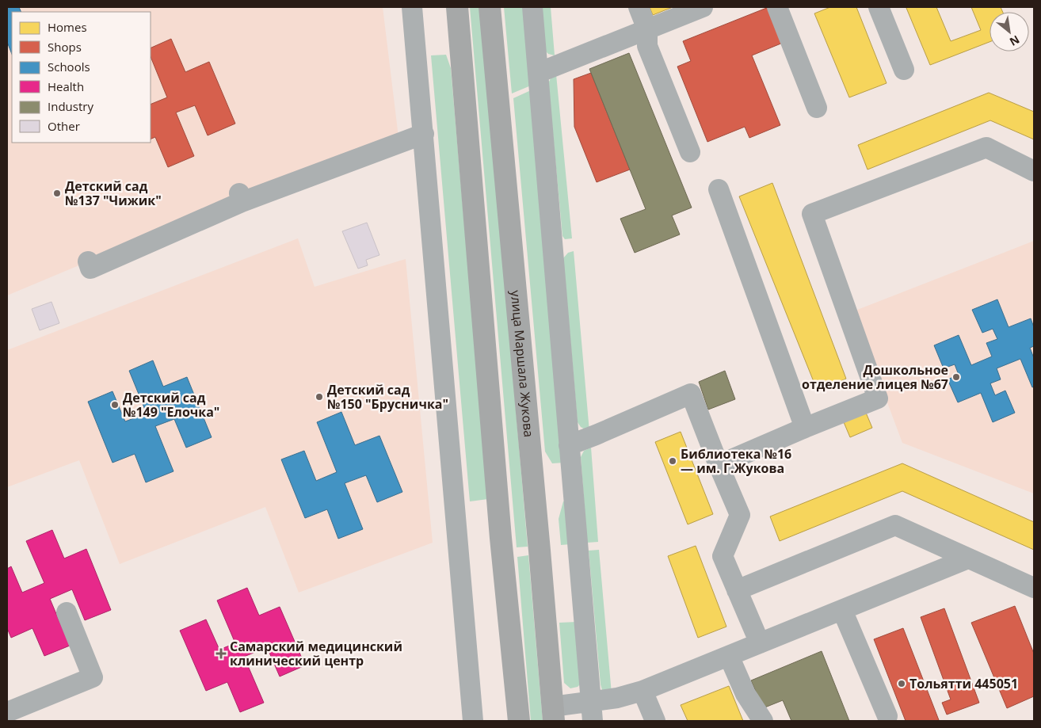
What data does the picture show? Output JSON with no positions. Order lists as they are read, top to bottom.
{
  "streets": {
    "main road": ["улица Маршала Жукова"]
  },
  "places": {
    "other": [
      "Детский сад №137 \"Чижик\"",
      "Дошкольное отделение лицея №67",
      "Детский сад №150 \"Брусничка\"",
      "Детский сад №149 \"Елочка\"",
      "Библиотека №16 — им. Г.Жукова",
      "Тольятти 445051"
    ],
    "health": ["Самарский медицинский клинический центр"]
  },
  "legend": [
    "Homes",
    "Shops",
    "Schools",
    "Health",
    "Industry",
    "Other"
  ],
  "north": "bottom right"
}
